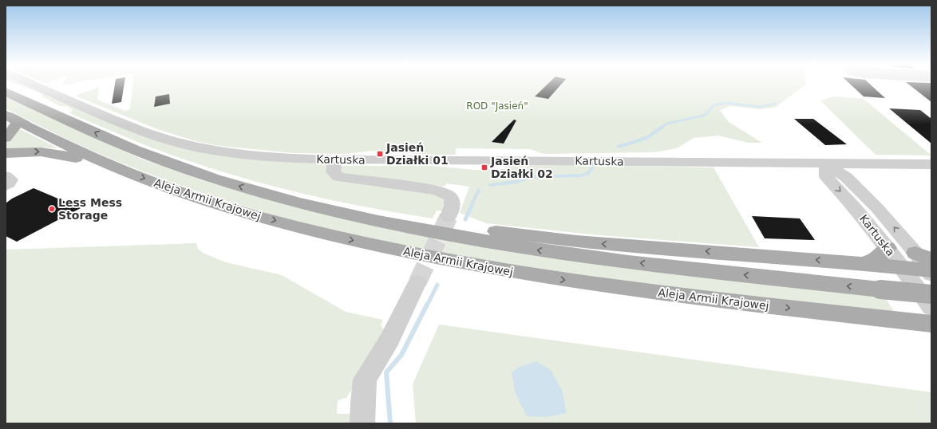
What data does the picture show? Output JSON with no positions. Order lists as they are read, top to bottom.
{
  "streets": {
    "main road": ["Aleja Armii Krajowej"],
    "street": ["Kartuska"]
  },
  "parks": ["ROD \"Jasień\""],
  "places": {
    "transit": ["Jasień Działki 01", "Jasień Działki 02"],
    "other": ["Less Mess Storage"]
  }
}
